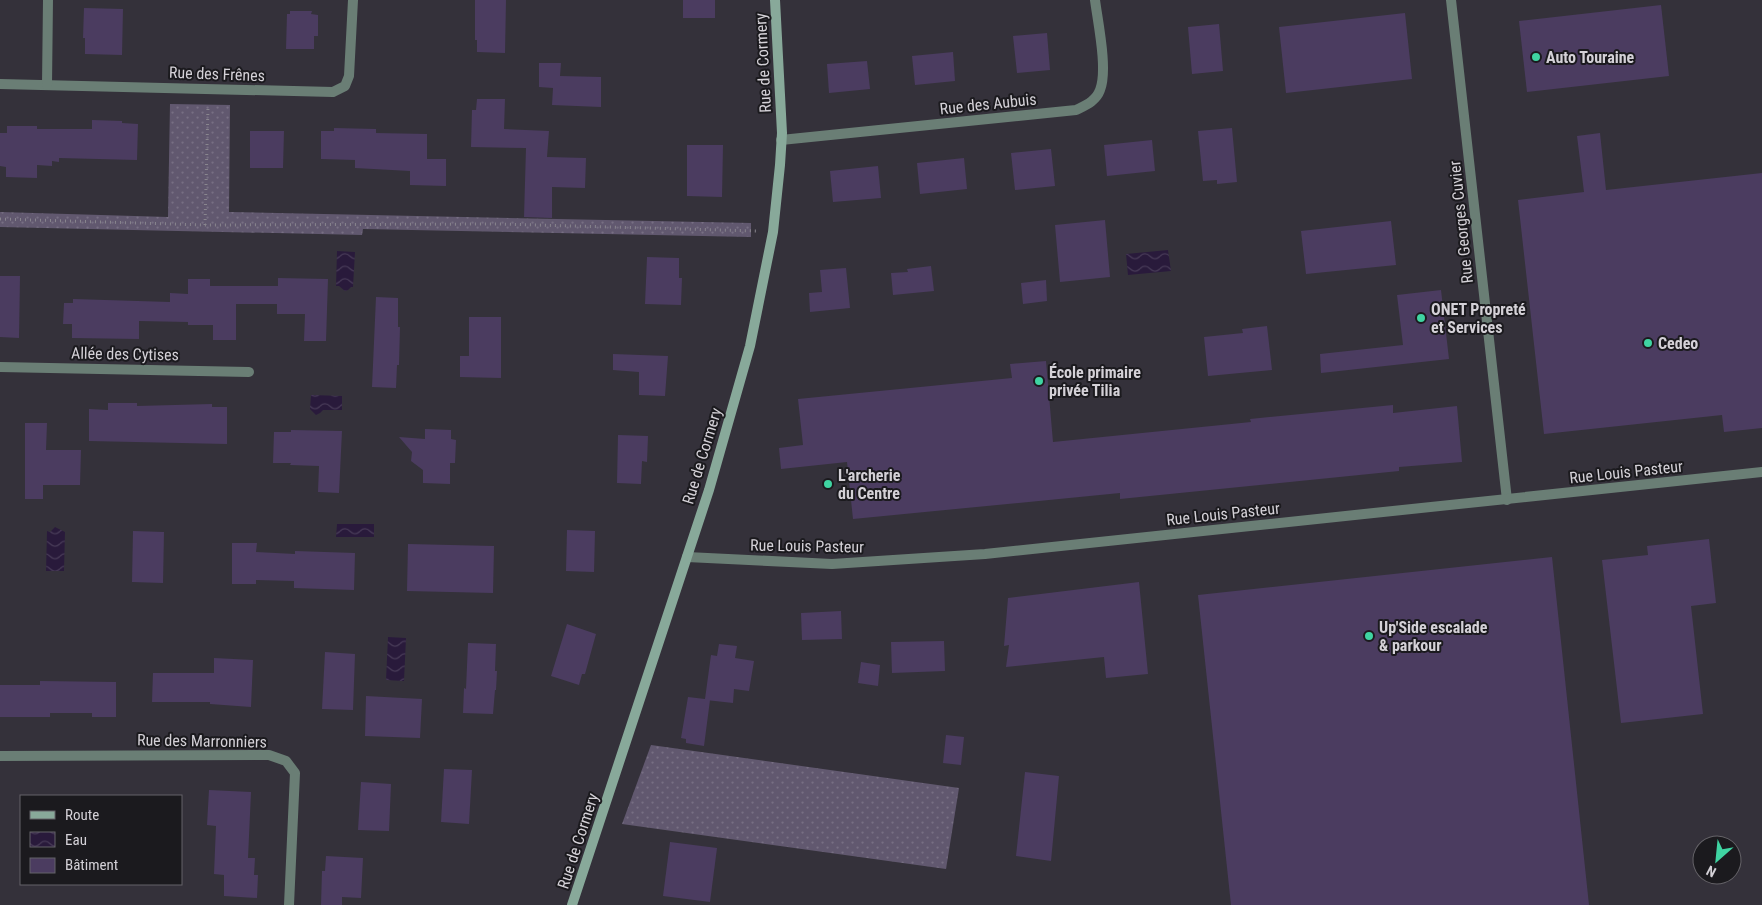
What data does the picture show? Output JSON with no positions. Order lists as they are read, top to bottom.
{
  "streets": {
    "main road": ["Rue de Cormery"],
    "street": [
      "Rue des Frênes",
      "Rue des Aubuis",
      "Rue Georges Cuvier",
      "Allée des Cytises",
      "Rue Louis Pasteur",
      "Rue des Marronniers"
    ]
  },
  "crossings": [
    ["Rue de Cormery", "Rue des Aubuis"],
    ["Rue de Cormery", "Rue Louis Pasteur"],
    ["Rue Georges Cuvier", "Rue Louis Pasteur"]
  ],
  "places": [
    "Auto Touraine",
    "ONET Propreté et Services",
    "Cedeo",
    "École primaire privée Tilia",
    "L'archerie du Centre",
    "Up'Side escalade & parkour"
  ],
  "legend": ["Route", "Eau", "Bâtiment"],
  "north": "bottom left"
}
